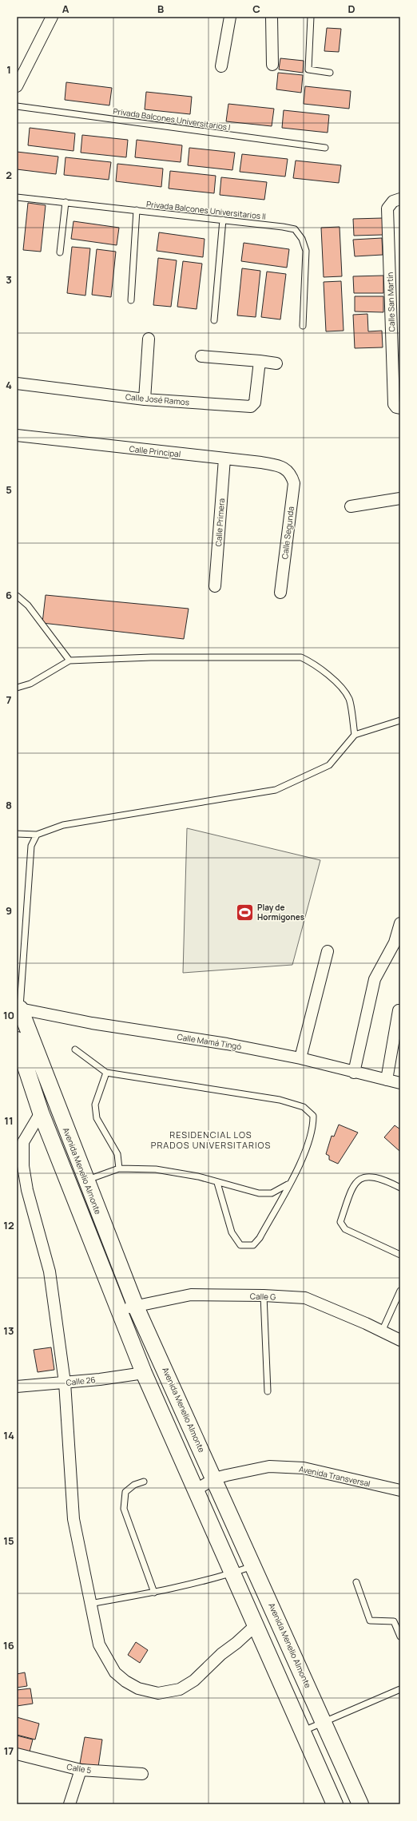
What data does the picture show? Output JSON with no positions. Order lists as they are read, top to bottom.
{
  "streets": {
    "street": [
      "Calle San Martín",
      "Calle José Ramos",
      "Calle Principal",
      "Calle Primera",
      "Calle Segunda",
      "Calle Mamá Tingó",
      "Avenida Menelio Almonte",
      "Calle G",
      "Calle 26",
      "Avenida Transversal",
      "Calle 5"
    ],
    "lane": ["Privada Balcones Universitarios I", "Privada Balcones Universitarios II"]
  },
  "crossings": [
    ["Calle Principal", "Calle Primera"],
    ["Calle Principal", "Calle Segunda"],
    ["Calle Mamá Tingó", "Avenida Menelio Almonte"],
    ["Avenida Menelio Almonte", "Calle G"],
    ["Avenida Menelio Almonte", "Avenida Transversal"]
  ],
  "districts": ["RESIDENCIAL LOS PRADOS UNIVERSITARIOS"],
  "places": {
    "sports": ["Play de Hormigones"]
  },
  "grid": {
    "columns": [
      "A",
      "B",
      "C",
      "D"
    ],
    "rows": [
      "1",
      "2",
      "3",
      "4",
      "5",
      "6",
      "7",
      "8",
      "9",
      "10",
      "11",
      "12",
      "13",
      "14",
      "15",
      "16",
      "17"
    ]
  }
}
